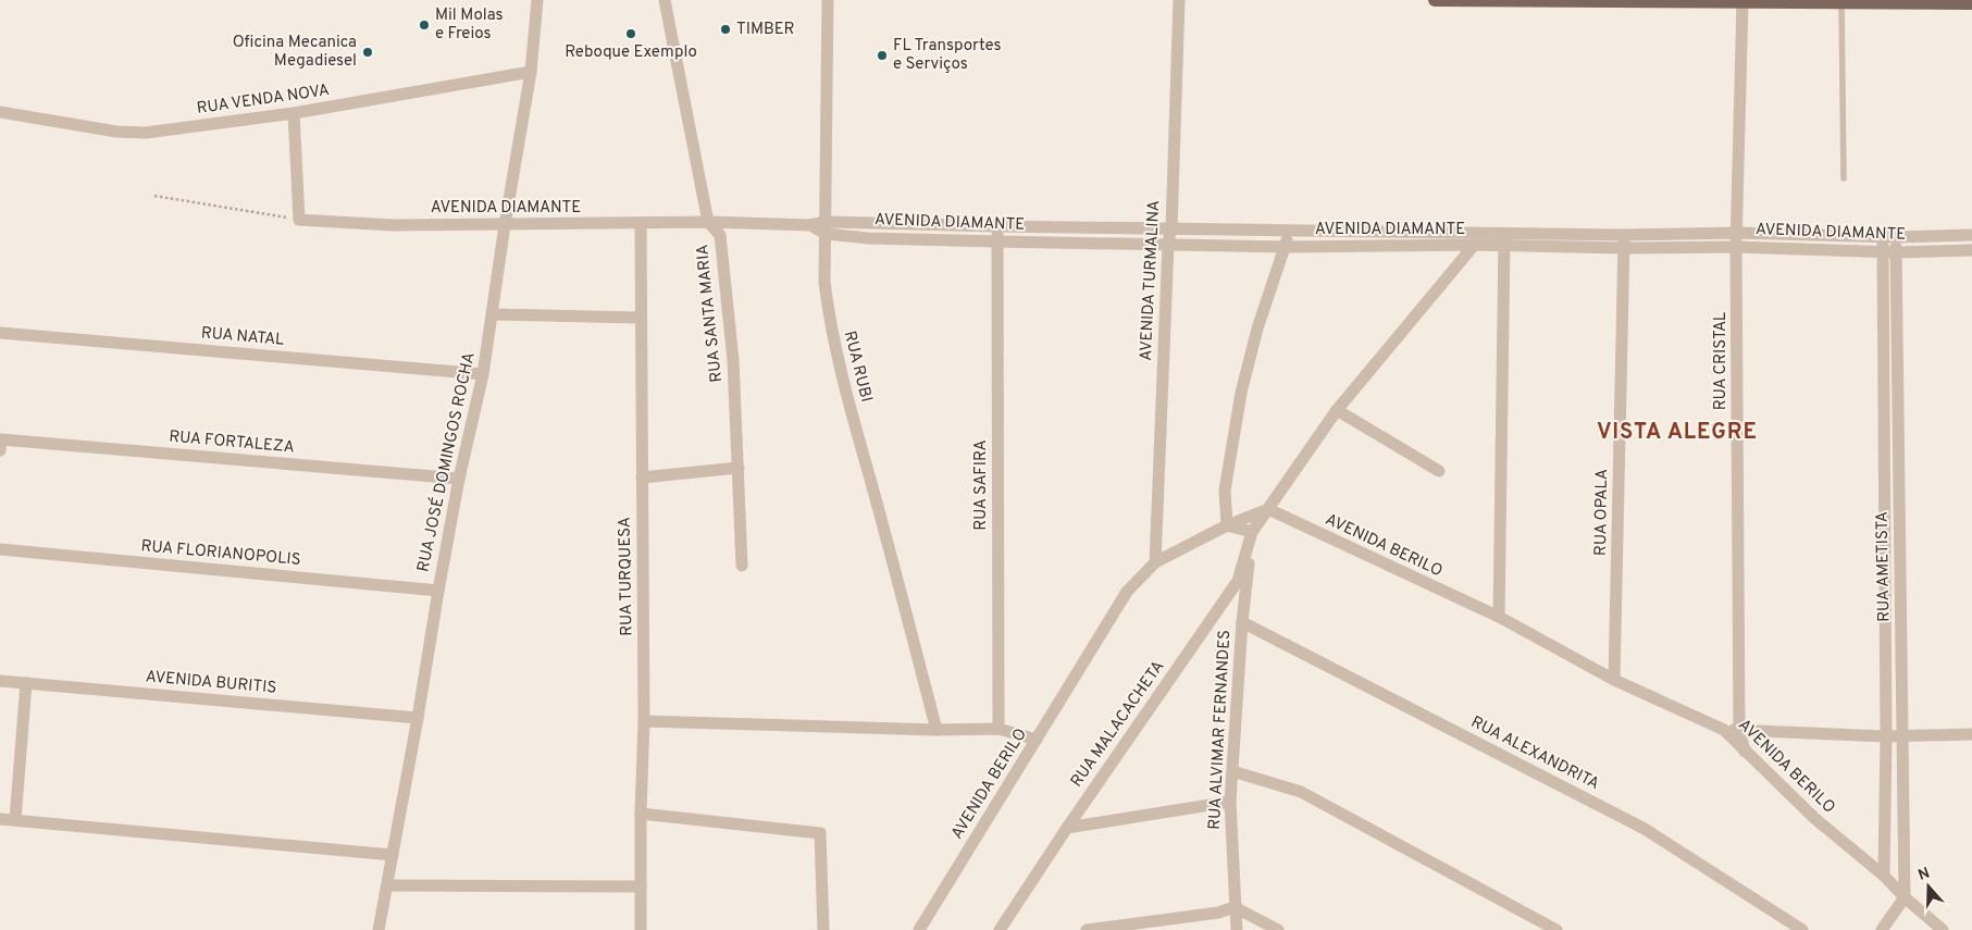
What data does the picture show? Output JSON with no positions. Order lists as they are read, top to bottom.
{
  "streets": {
    "street": [
      "RUA VENDA NOVA",
      "AVENIDA DIAMANTE",
      "AVENIDA TURMALINA",
      "RUA SANTA MARIA",
      "RUA NATAL",
      "RUA CRISTAL",
      "RUA RUBI",
      "RUA FORTALEZA",
      "RUA JOSÉ DOMINGOS ROCHA",
      "RUA SAFIRA",
      "RUA OPALA",
      "AVENIDA BERILO",
      "RUA FLORIANOPOLIS",
      "RUA AMETISTA",
      "RUA TURQUESA",
      "AVENIDA BURITIS",
      "RUA MALACACHETA",
      "RUA ALVIMAR FERNANDES",
      "RUA ALEXANDRITA"
    ]
  },
  "crossings": [
    ["RUA VENDA NOVA", "RUA JOSÉ DOMINGOS ROCHA"],
    ["AVENIDA DIAMANTE", "AVENIDA TURMALINA"],
    ["AVENIDA DIAMANTE", "RUA SANTA MARIA"],
    ["AVENIDA DIAMANTE", "RUA CRISTAL"],
    ["AVENIDA DIAMANTE", "RUA RUBI"],
    ["AVENIDA DIAMANTE", "RUA JOSÉ DOMINGOS ROCHA"],
    ["AVENIDA DIAMANTE", "RUA SAFIRA"],
    ["AVENIDA DIAMANTE", "RUA OPALA"],
    ["AVENIDA DIAMANTE", "RUA AMETISTA"],
    ["AVENIDA DIAMANTE", "RUA TURQUESA"],
    ["AVENIDA TURMALINA", "AVENIDA BERILO"],
    ["RUA NATAL", "RUA JOSÉ DOMINGOS ROCHA"],
    ["RUA CRISTAL", "AVENIDA BERILO"],
    ["RUA FORTALEZA", "RUA JOSÉ DOMINGOS ROCHA"],
    ["RUA JOSÉ DOMINGOS ROCHA", "RUA FLORIANOPOLIS"],
    ["RUA JOSÉ DOMINGOS ROCHA", "AVENIDA BURITIS"],
    ["RUA OPALA", "AVENIDA BERILO"],
    ["AVENIDA BERILO", "RUA AMETISTA"],
    ["RUA MALACACHETA", "RUA ALVIMAR FERNANDES"],
    ["RUA ALVIMAR FERNANDES", "RUA ALEXANDRITA"]
  ],
  "districts": ["VISTA ALEGRE"],
  "places": [
    "Mil Molas e Freios",
    "TIMBER",
    "Reboque Exemplo",
    "Oficina Mecanica Megadiesel",
    "FL Transportes e Serviços"
  ],
  "north": "top"
}
